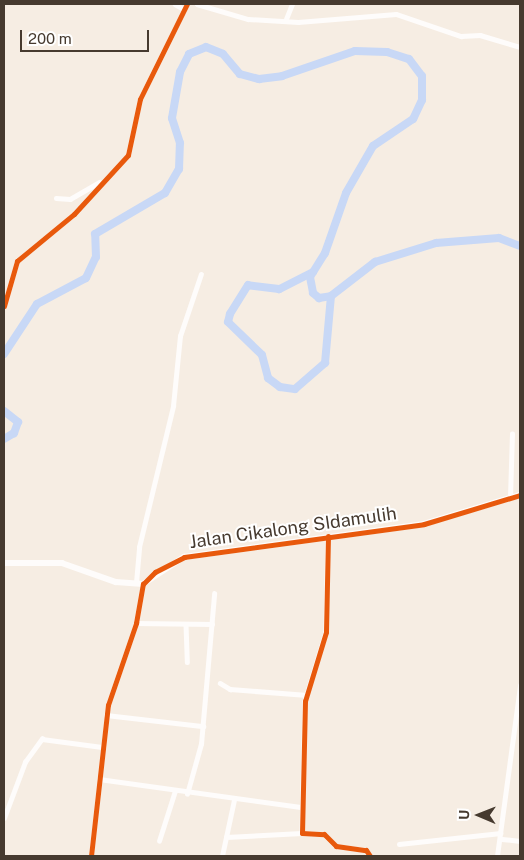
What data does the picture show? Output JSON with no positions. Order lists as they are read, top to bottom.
{
  "streets": {
    "street": ["Jalan Cikalong SIdamulih"]
  },
  "scale_bar": "200 m",
  "north": "left"
}
